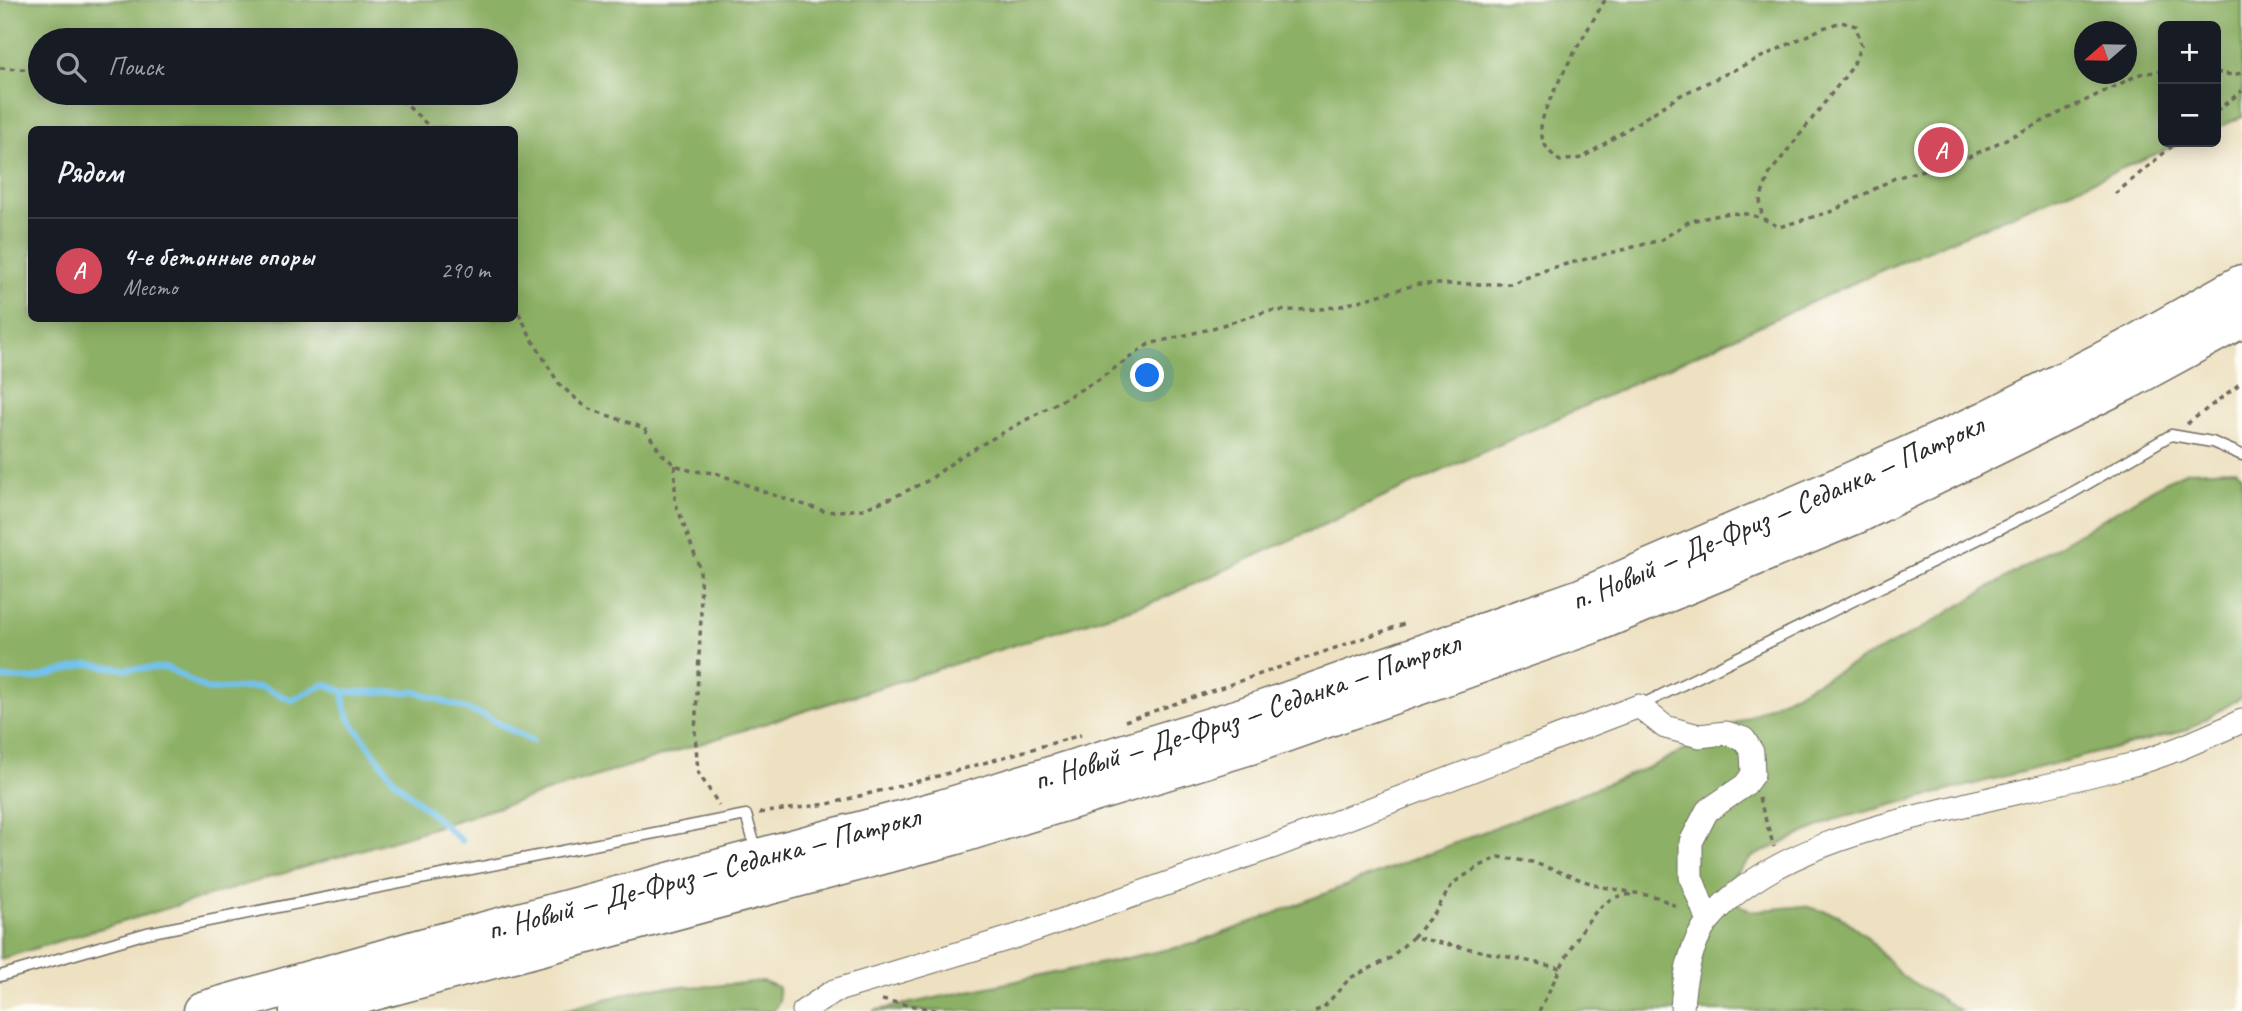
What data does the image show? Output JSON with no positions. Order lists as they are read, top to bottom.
{
  "streets": {
    "highway": ["п. Новый — Де-Фриз — Седанка — Патрокл"]
  },
  "north": "left",
  "page": {
    "map_buttons": ["+", "−"],
    "search": "Поиск",
    "pins": "A",
    "heading": "Рядом",
    "list": [
      {
        "mark": "A",
        "name": "4-е бетонные опоры",
        "note": "Место",
        "value": "290 m"
      }
    ]
  }
}
